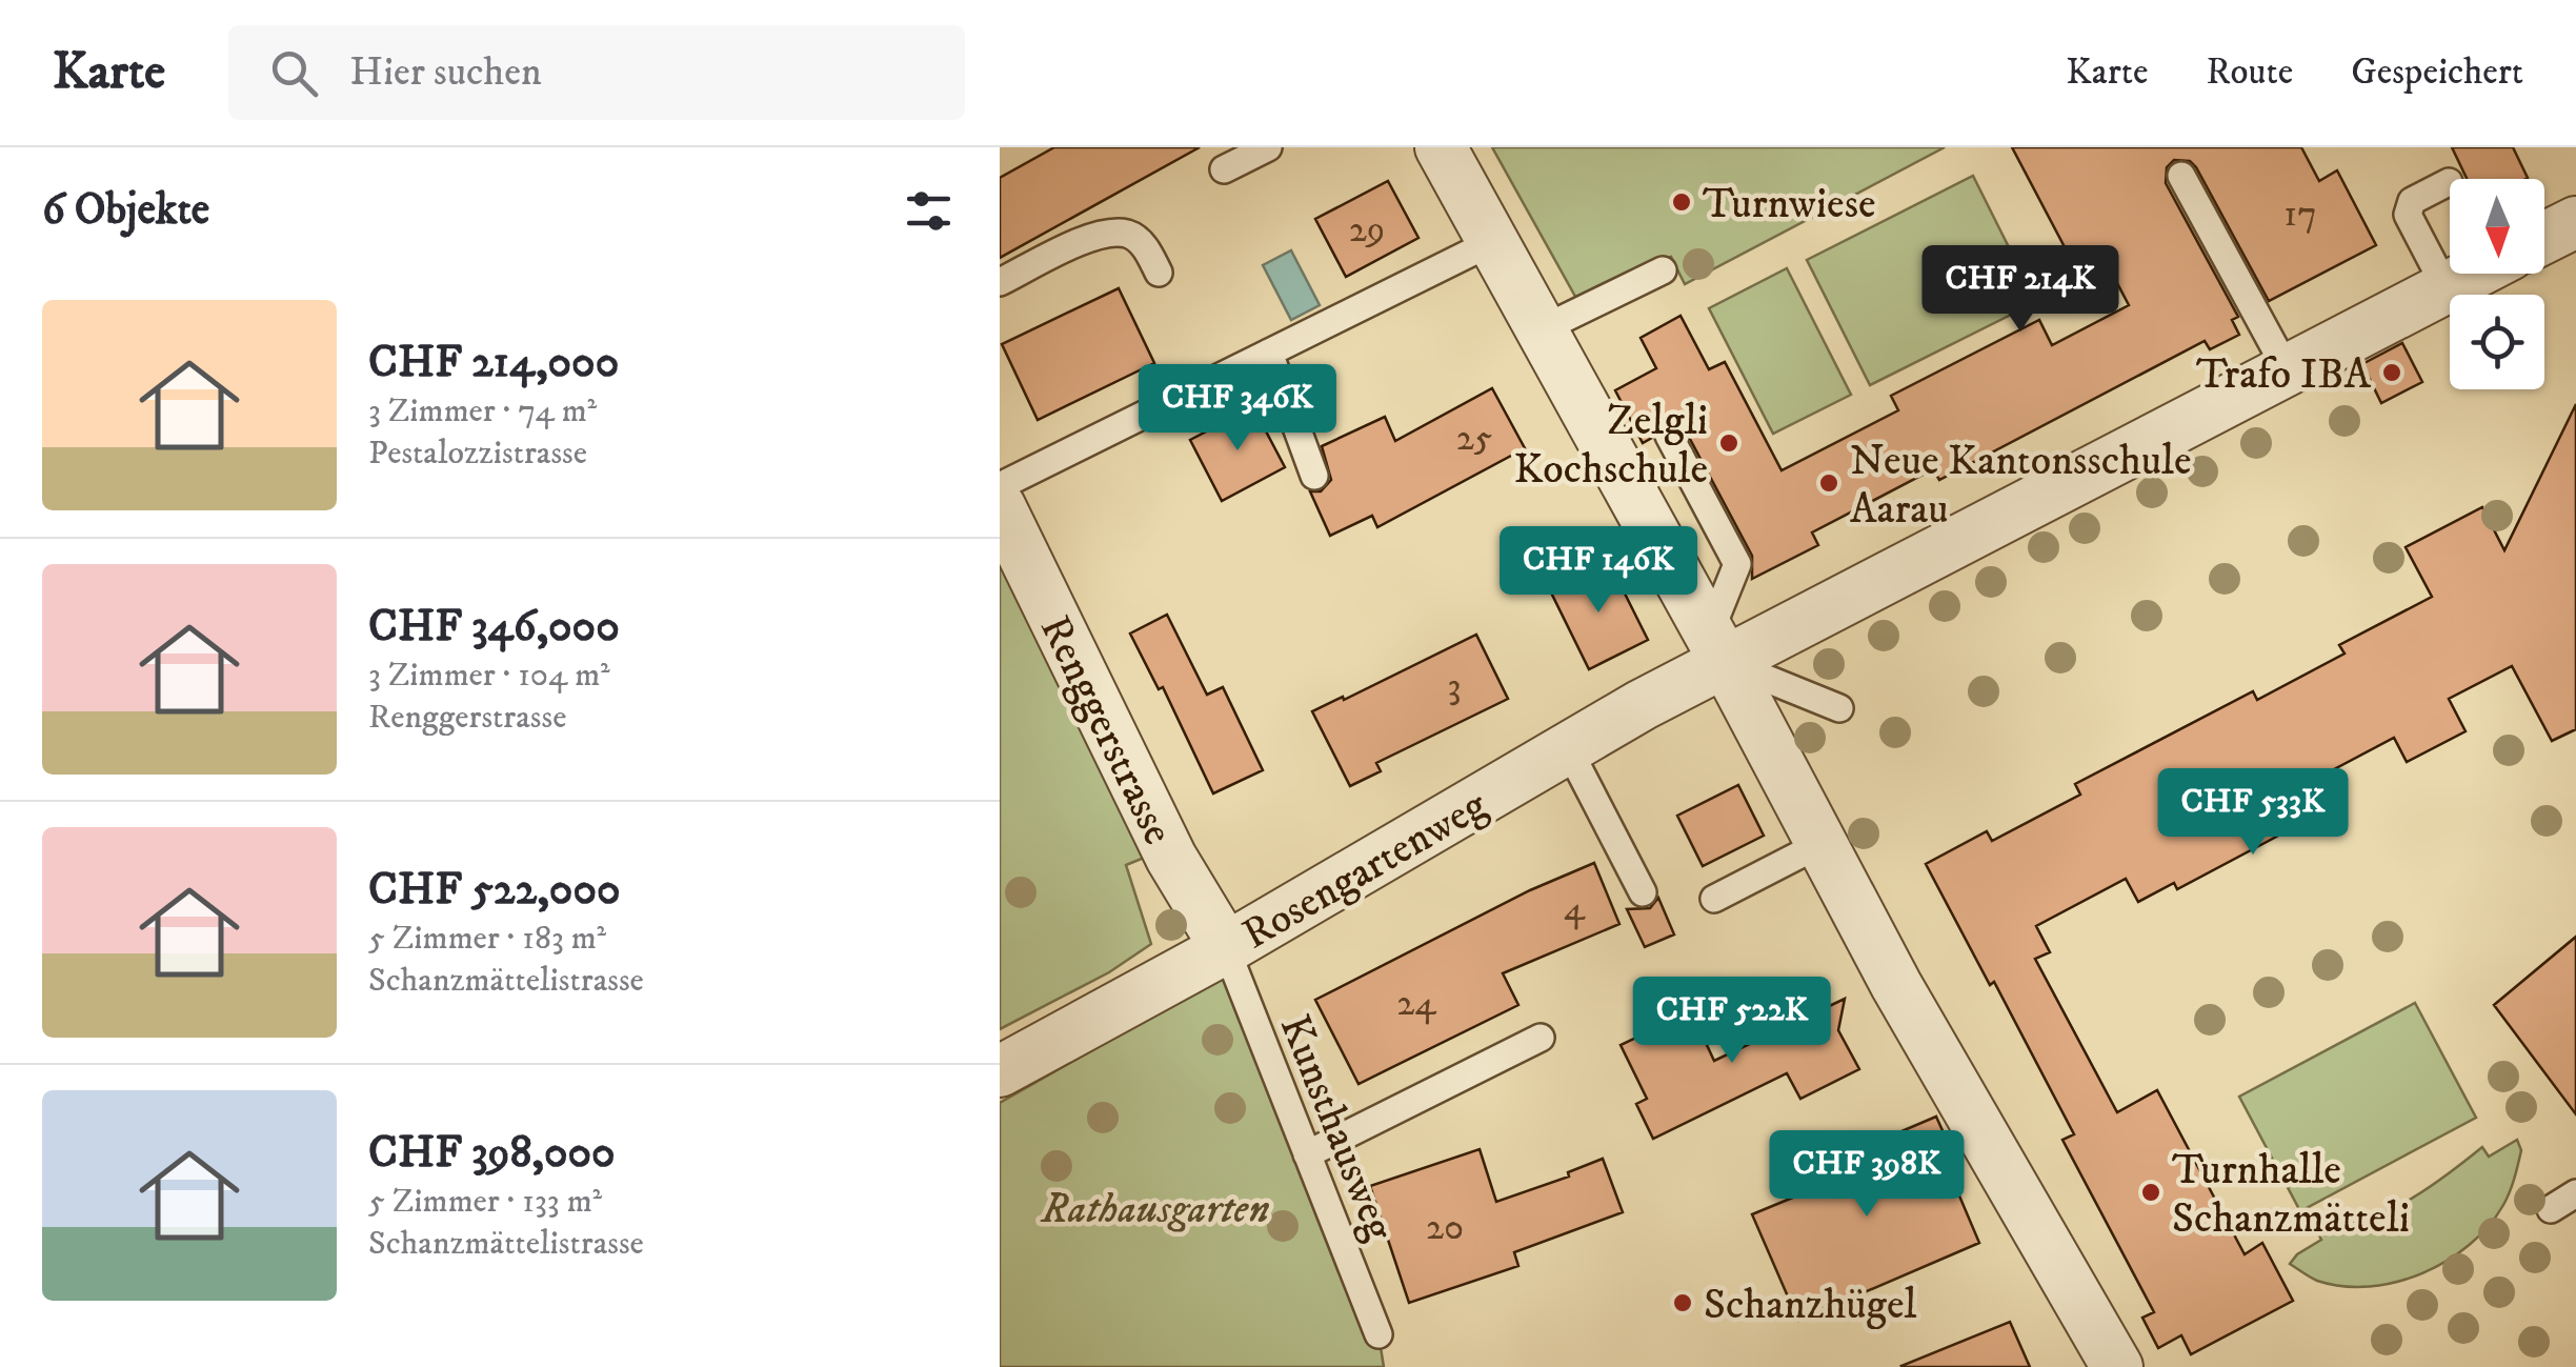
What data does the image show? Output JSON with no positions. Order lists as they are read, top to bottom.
{
  "streets": {
    "street": ["Renggerstrasse", "Rosengartenweg"],
    "lane": ["Kunsthausweg"]
  },
  "crossings": [
    ["Renggerstrasse", "Rosengartenweg"],
    ["Renggerstrasse", "Kunsthausweg"],
    ["Rosengartenweg", "Kunsthausweg"]
  ],
  "parks": ["Rathausgarten"],
  "places": [
    "Turnwiese",
    "Trafo IBA",
    "Zelgli Kochschule",
    "Neue Kantonsschule Aarau",
    "Turnhalle Schanzmätteli",
    "Schanzhügel"
  ],
  "house_numbers": [
    "17",
    "29",
    "25",
    "3",
    "4",
    "24",
    "20"
  ],
  "north": "bottom",
  "page": {
    "header": "Karte",
    "search": "Hier suchen",
    "nav": ["Karte", "Route", "Gespeichert"],
    "heading": "6 Objekte",
    "price": [
      "CHF 214K",
      "CHF 346K",
      "CHF 146K",
      "CHF 533K",
      "CHF 522K",
      "CHF 398K"
    ],
    "list": [
      {
        "name": "CHF 214,000",
        "note": "3 Zimmer · 74 m² · Pestalozzistrasse"
      },
      {
        "name": "CHF 346,000",
        "note": "3 Zimmer · 104 m² · Renggerstrasse"
      },
      {
        "name": "CHF 522,000",
        "note": "5 Zimmer · 183 m² · Schanzmättelistrasse"
      },
      {
        "name": "CHF 398,000",
        "note": "5 Zimmer · 133 m² · Schanzmättelistrasse"
      }
    ]
  }
}
